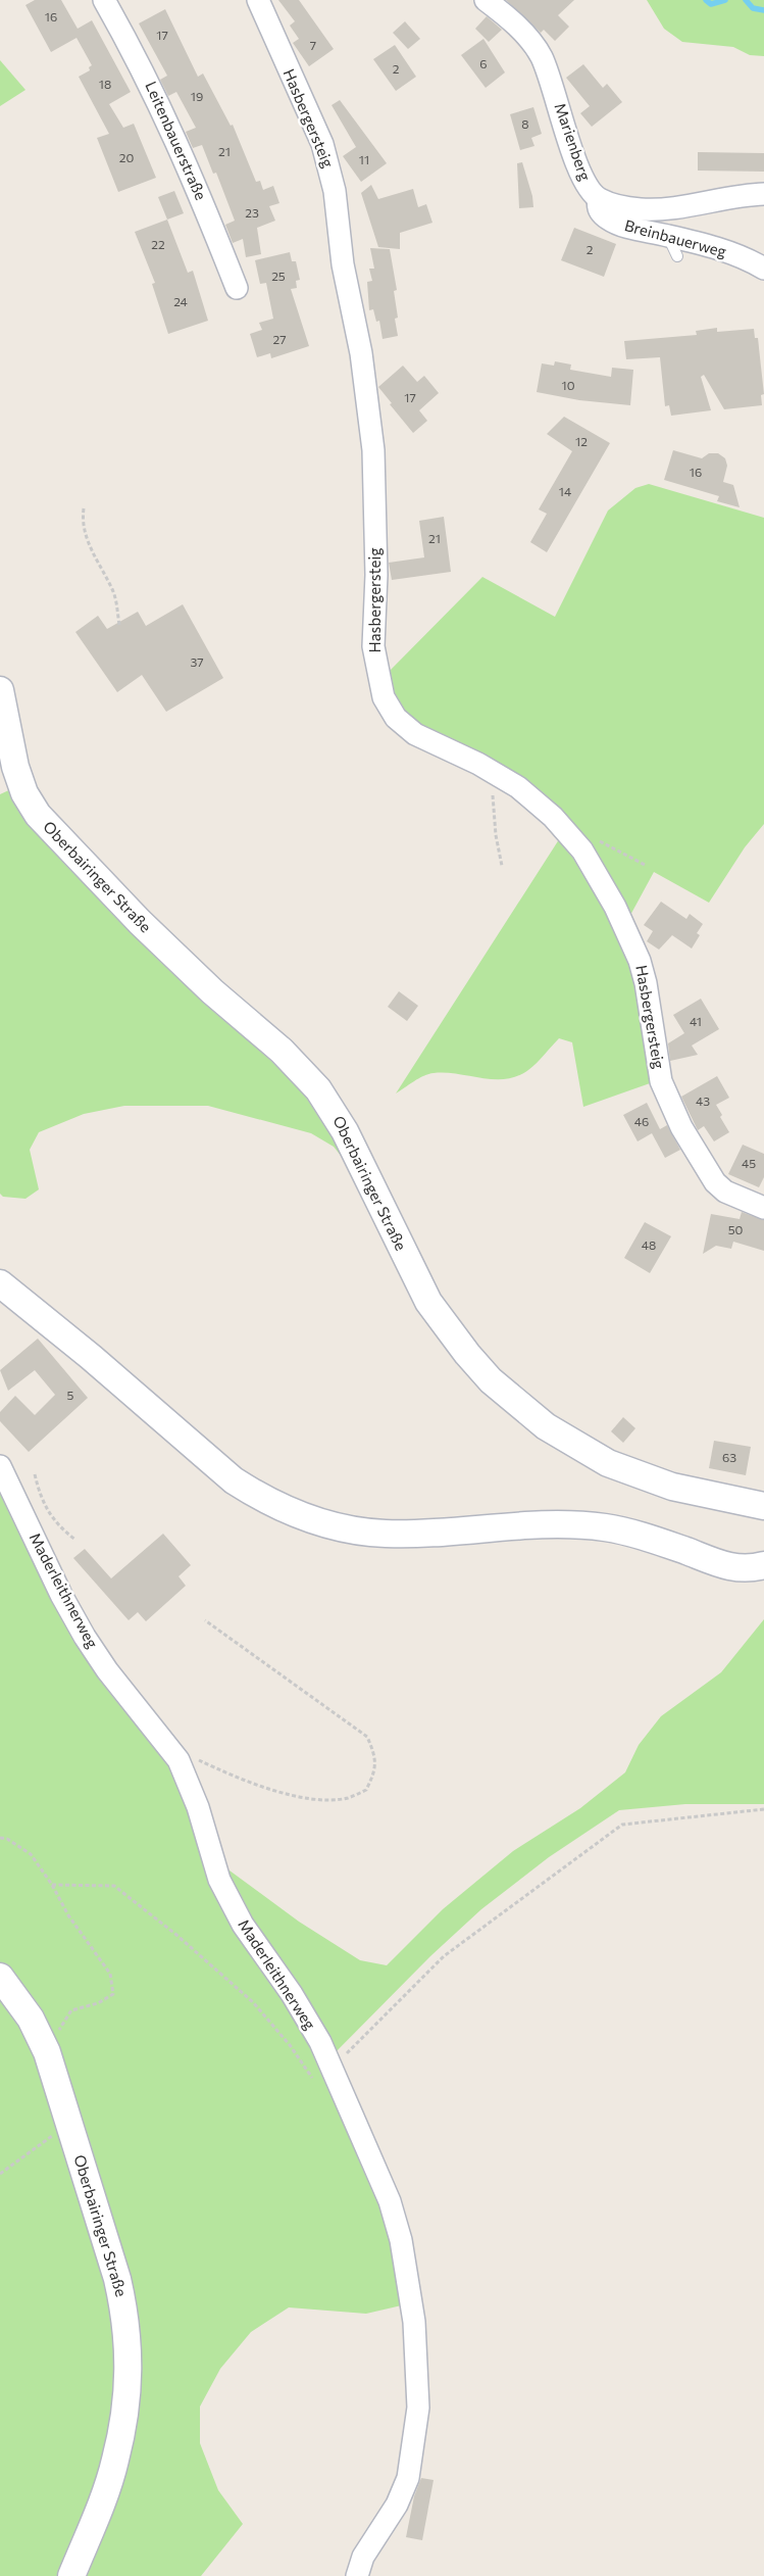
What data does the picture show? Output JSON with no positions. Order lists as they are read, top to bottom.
{
  "streets": {
    "street": [
      "Hasbergersteig",
      "Leitenbauerstraße",
      "Marienberg",
      "Breinbauerweg",
      "Oberbairinger Straße",
      "Maderleithnerweg"
    ]
  },
  "crossings": [
    ["Marienberg", "Breinbauerweg"]
  ],
  "house_numbers": [
    "16",
    "17",
    "7",
    "6",
    "2",
    "18",
    "19",
    "8",
    "21",
    "20",
    "11",
    "23",
    "22",
    "2",
    "25",
    "24",
    "27",
    "10",
    "17",
    "12",
    "16",
    "14",
    "21",
    "37",
    "41",
    "43",
    "46",
    "45",
    "50",
    "48",
    "5",
    "63"
  ]
}
